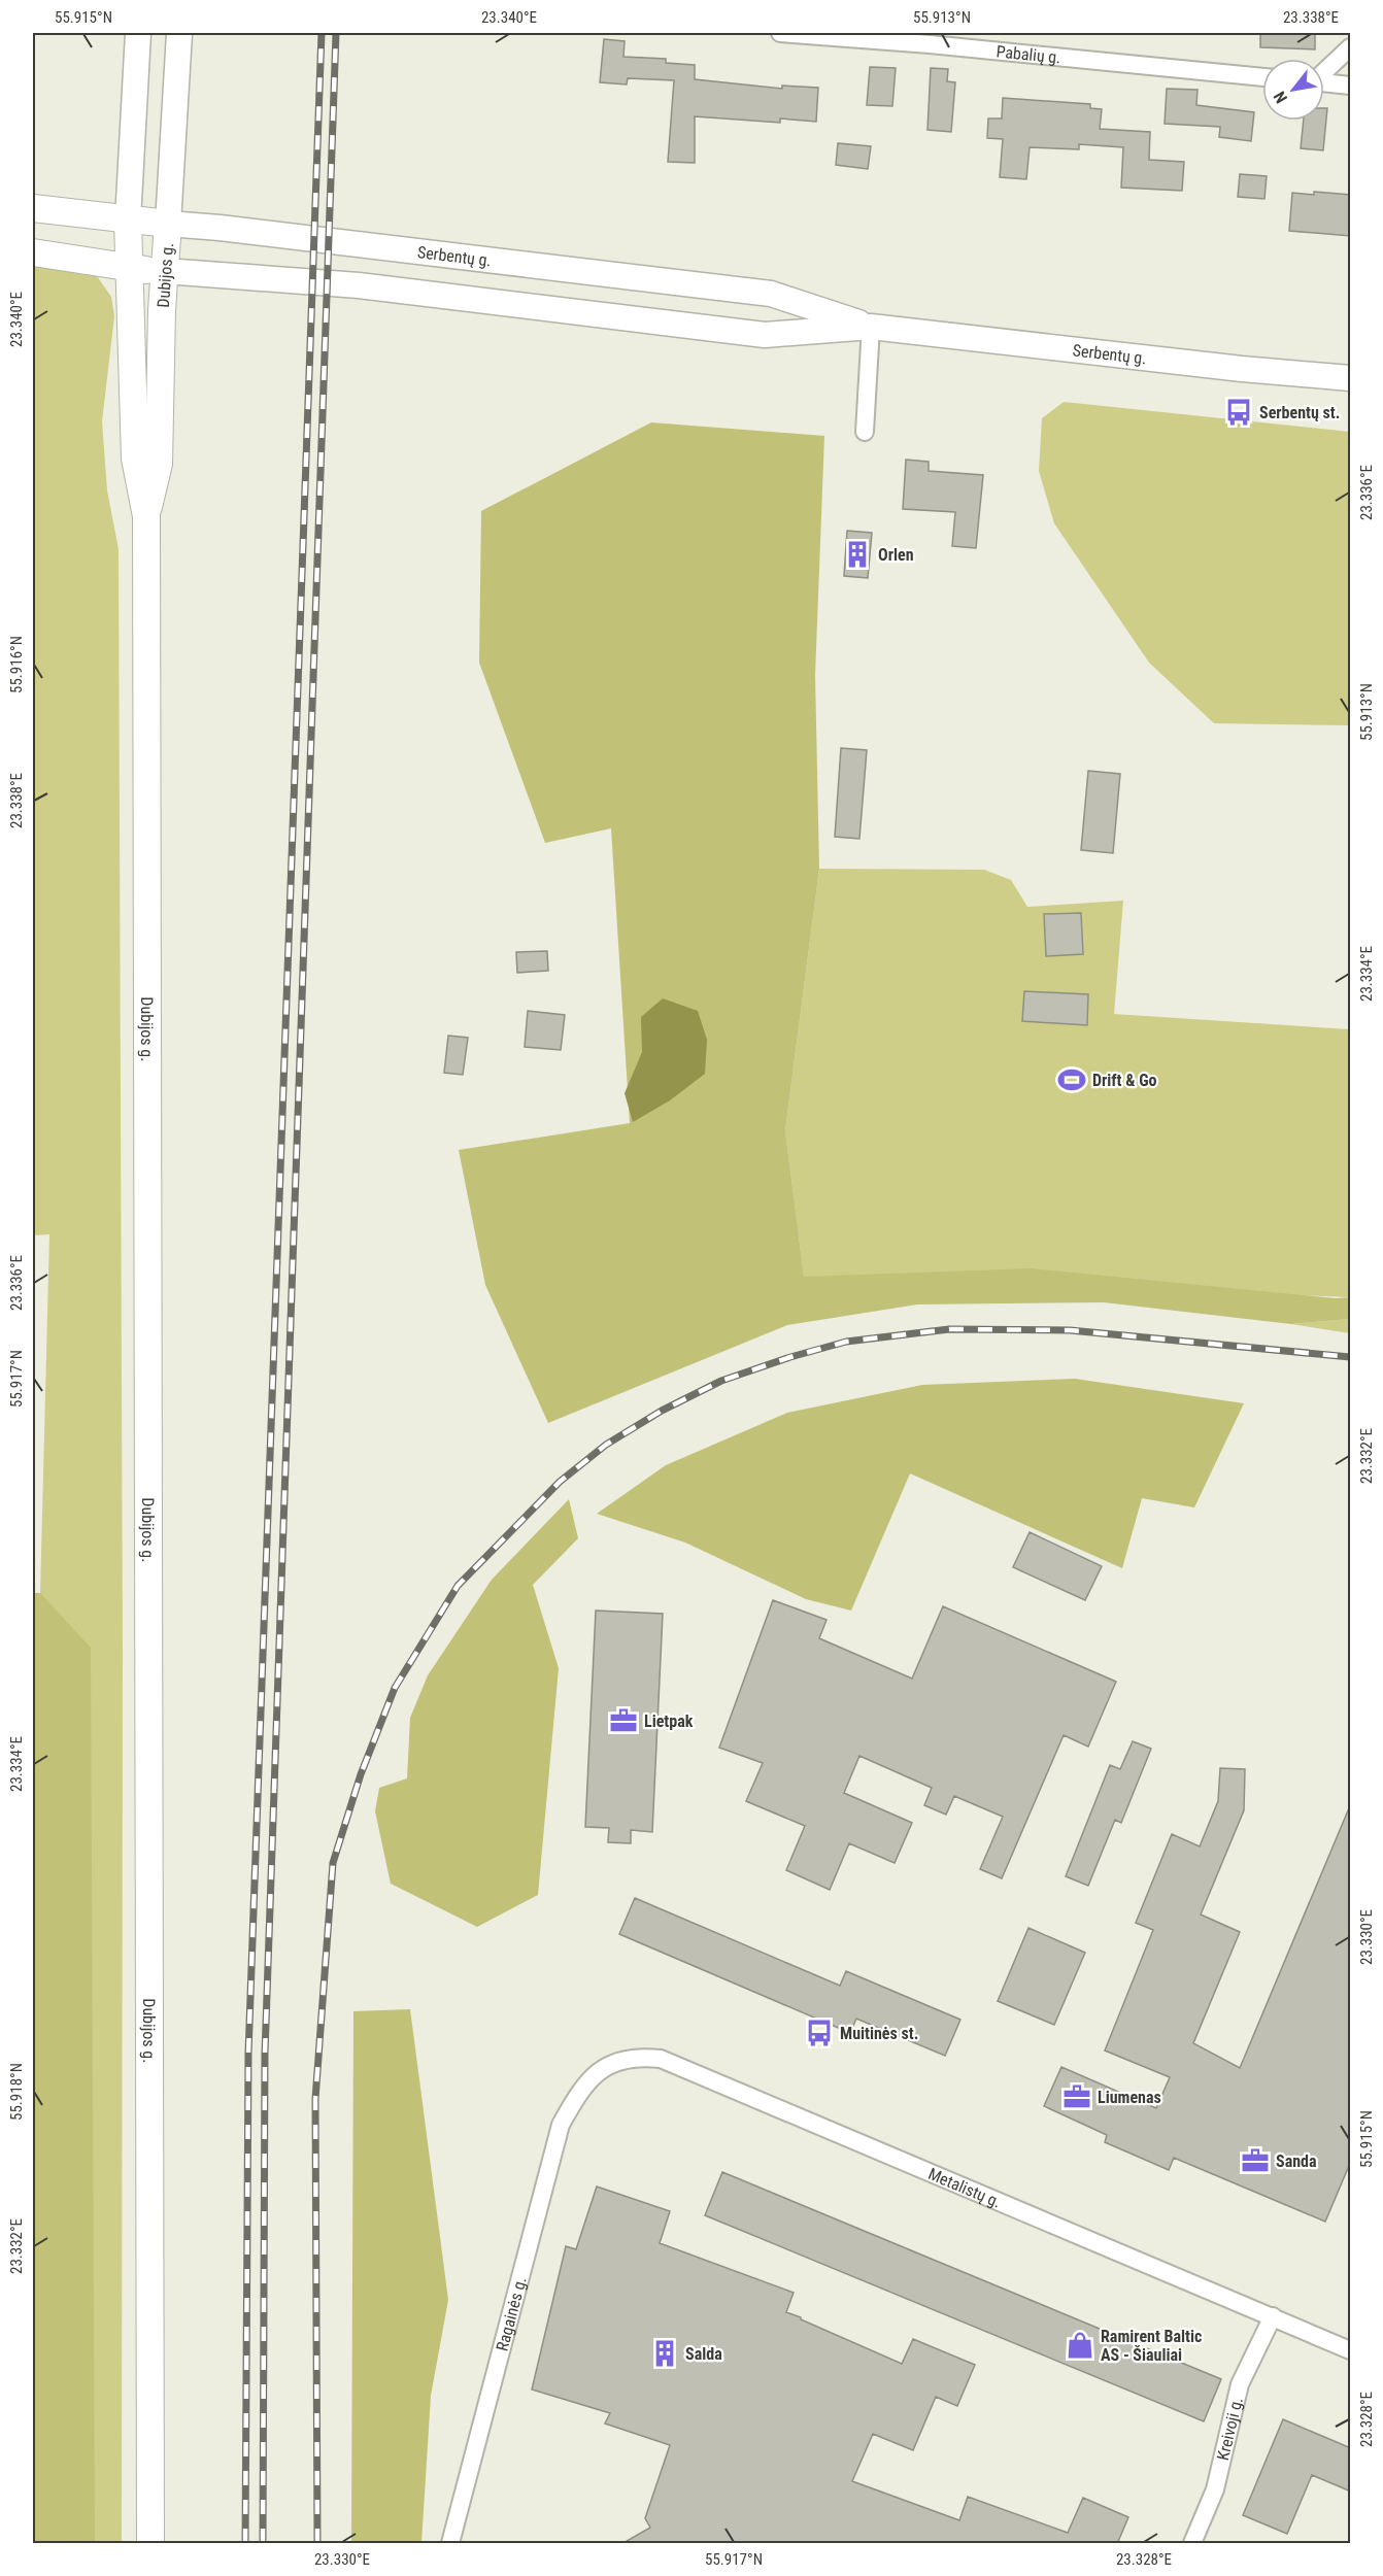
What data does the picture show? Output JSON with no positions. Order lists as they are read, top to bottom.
{
  "streets": {
    "main road": ["Serbentų g.", "Dubijos g."],
    "street": [
      "Pabalių g.",
      "Metalistų g.",
      "Ragainės g.",
      "Kreivoji g."
    ]
  },
  "crossings": [
    ["Serbentų g.", "Dubijos g."],
    ["Metalistų g.", "Ragainės g."],
    ["Metalistų g.", "Kreivoji g."]
  ],
  "places": {
    "bus stop": ["Serbentų st.", "Muitinės st."],
    "building": ["Orlen", "Salda"],
    "sports": ["Drift & Go"],
    "office": ["Lietpak", "Liumenas", "Sanda"],
    "shop": ["Ramirent Baltic AS - Šiauliai"]
  },
  "north": "bottom left",
  "coordinates": [
    "55.915°N",
    "23.340°E",
    "55.913°N",
    "23.338°E",
    "23.336°E",
    "55.916°N",
    "23.334°E",
    "55.917°N",
    "23.332°E",
    "23.330°E",
    "55.918°N",
    "23.328°E"
  ]
}
